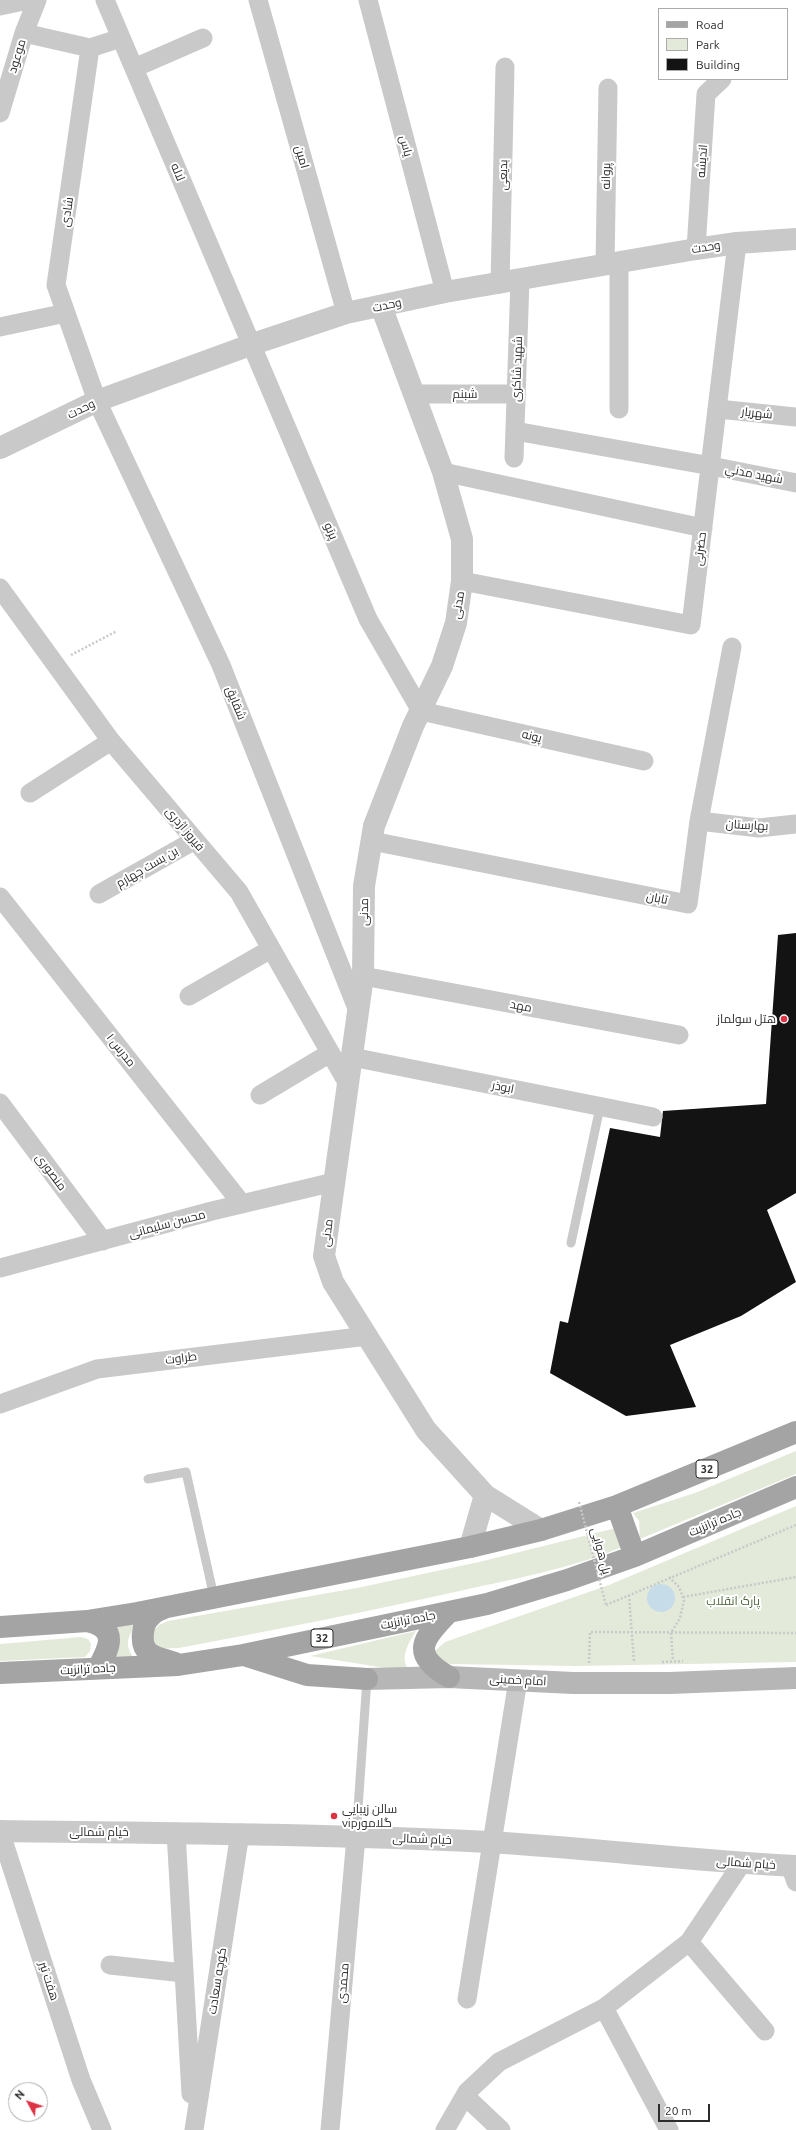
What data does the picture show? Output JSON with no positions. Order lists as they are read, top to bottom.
{
  "streets": {
    "main road": ["32", "جاده ترانزیت", "امام خمینی"],
    "street": [
      "موعود",
      "یاس",
      "امین",
      "اندیشه",
      "لاله",
      "بدیعی",
      "پروانه",
      "شادی",
      "وحدت",
      "شهید شاکری",
      "شبنم",
      "شهریار",
      "شهيد مدني",
      "پرتو",
      "حضرتی",
      "مدنی",
      "شقایق",
      "پونه",
      "بهارستان",
      "فیروز اژدری",
      "بن بست چهارم",
      "تابان",
      "مهد",
      "مدرس ۱",
      "ابوذر",
      "منصوری",
      "محسن سلیمانی",
      "طراوت",
      "خیام شمالی",
      "هفت تير",
      "کوچه سعادت",
      "محمدی"
    ],
    "path": ["پل هوایی"]
  },
  "crossings": [
    ["یاس", "وحدت"],
    ["امین", "وحدت"],
    ["اندیشه", "وحدت"],
    ["لاله", "وحدت"],
    ["لاله", "پرتو"],
    ["بدیعی", "وحدت"],
    ["بدیعی", "شهید شاکری"],
    ["پروانه", "وحدت"],
    ["شادی", "وحدت"],
    ["شادی", "شقایق"],
    ["وحدت", "شهید شاکری"],
    ["وحدت", "پرتو"],
    ["وحدت", "حضرتی"],
    ["وحدت", "مدنی"],
    ["وحدت", "شقایق"],
    ["شهید شاکری", "شبنم"],
    ["شهید شاکری", "شهيد مدني"],
    ["شبنم", "مدنی"],
    ["شهریار", "حضرتی"],
    ["شهيد مدني", "حضرتی"],
    ["پرتو", "مدنی"],
    ["پرتو", "پونه"],
    ["حضرتی", "مدنی"],
    ["مدنی", "شقایق"],
    ["مدنی", "پونه"],
    ["مدنی", "فیروز اژدری"],
    ["مدنی", "تابان"],
    ["مدنی", "مهد"],
    ["مدنی", "ابوذر"],
    ["مدنی", "محسن سلیمانی"],
    ["مدنی", "طراوت"],
    ["مدنی", "32"],
    ["بهارستان", "تابان"],
    ["فیروز اژدری", "بن بست چهارم"],
    ["مدرس ۱", "محسن سلیمانی"],
    ["منصوری", "محسن سلیمانی"],
    ["جاده ترانزیت", "امام خمینی"],
    ["خیام شمالی", "هفت تير"],
    ["خیام شمالی", "کوچه سعادت"],
    ["خیام شمالی", "محمدی"]
  ],
  "parks": ["پارک انقلاب"],
  "places": ["هتل سولماز", "سالن زیبایی vipگلامور"],
  "legend": ["Road", "Park", "Building"],
  "scale_bar": "20 m",
  "north": "top left"
}
